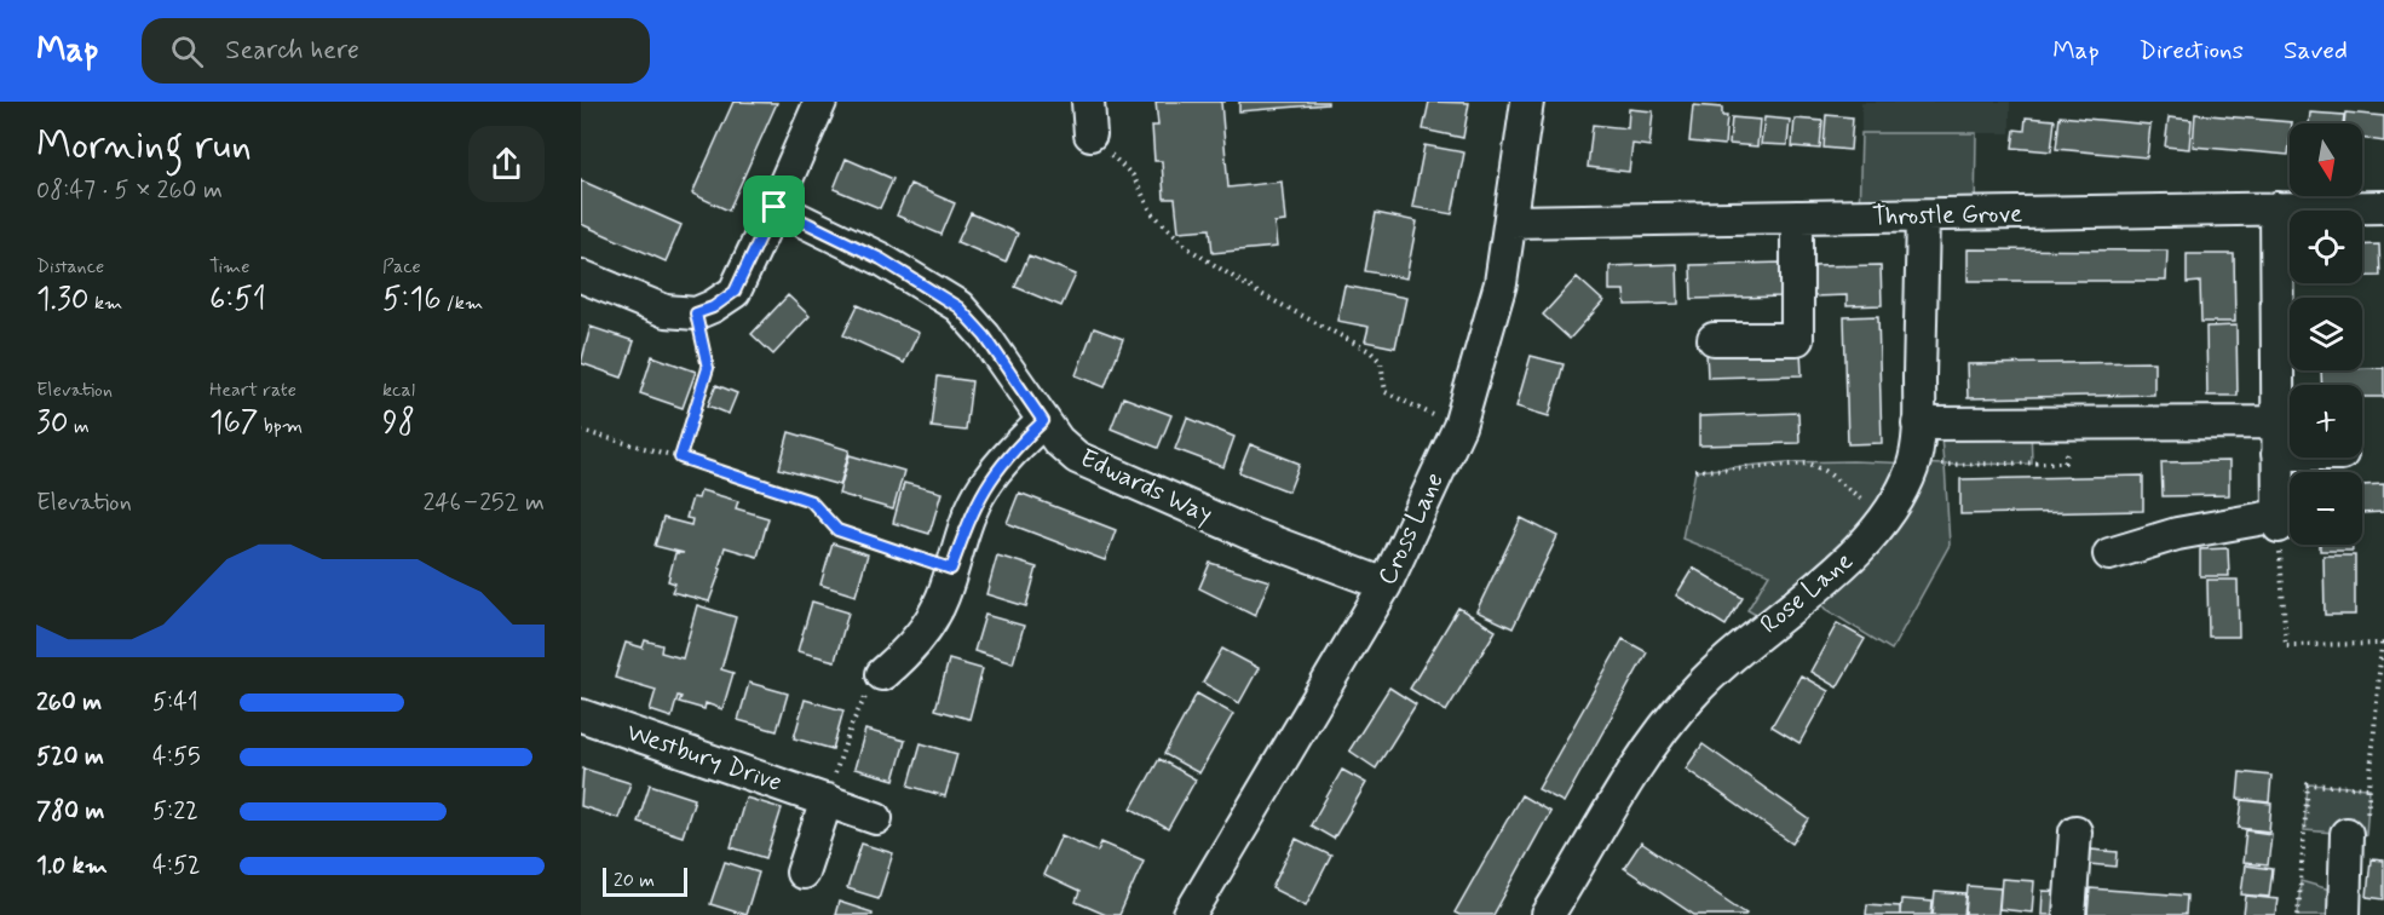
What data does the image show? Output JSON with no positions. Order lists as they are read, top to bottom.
{
  "streets": {
    "street": [
      "Throstle Grove",
      "Edwards Way",
      "Cross Lane",
      "Rose Lane",
      "Westbury Drive"
    ]
  },
  "crossings": [
    ["Throstle Grove", "Cross Lane"],
    ["Throstle Grove", "Rose Lane"],
    ["Edwards Way", "Cross Lane"]
  ],
  "scale_bar": "20 m",
  "north": "bottom",
  "page": {
    "header": "Map",
    "search": "Search here",
    "nav": ["Map", "Directions", "Saved"],
    "heading": ["Morning run", "08:47 · 5 × 260 m"],
    "map_buttons": ["+", "−"],
    "stats": [
      ["Distance", "1.30 km"],
      ["Time", "6:51"],
      ["Pace", "5:16 /km"],
      ["Elevation", "30 m"],
      ["Heart rate", "167 bpm"],
      ["kcal", "98"]
    ],
    "chart": ["Elevation", "246–252 m"],
    "list": [
      {
        "name": "260 m",
        "note": "5:41"
      },
      {
        "name": "520 m",
        "note": "4:55"
      },
      {
        "name": "780 m",
        "note": "5:22"
      },
      {
        "name": "1.0 km",
        "note": "4:52"
      }
    ],
    "scale": "20 m"
  }
}
